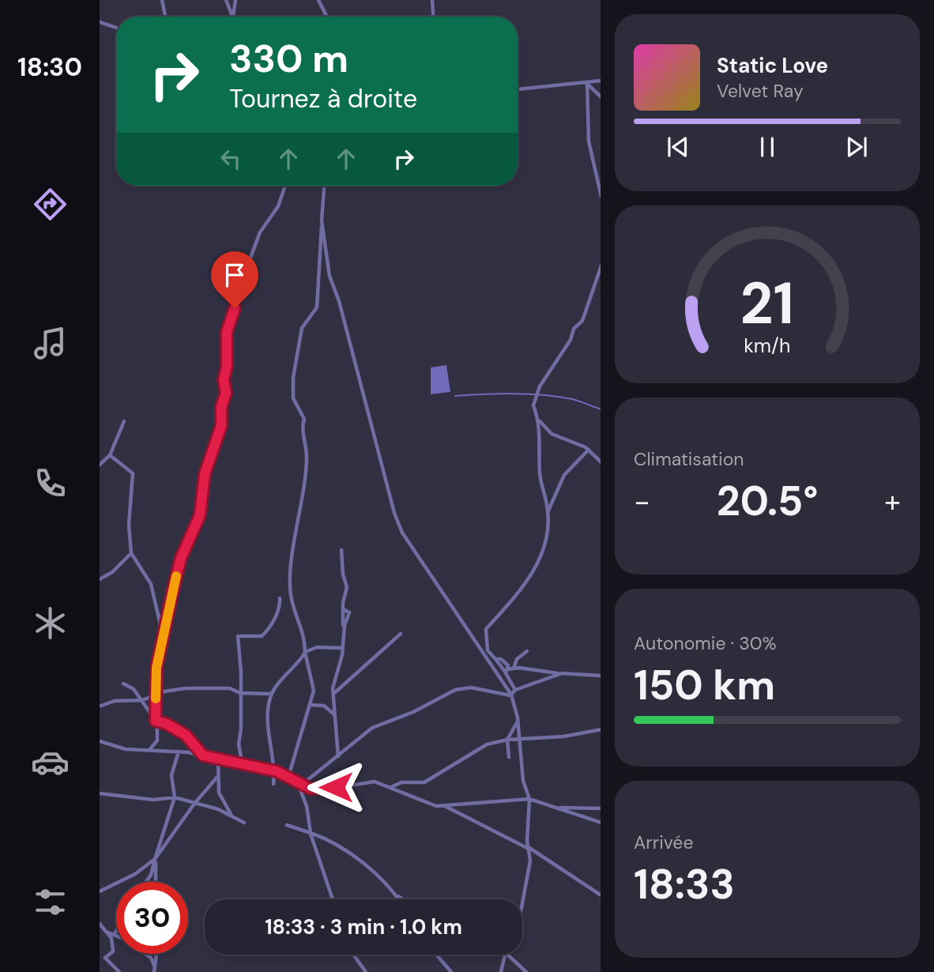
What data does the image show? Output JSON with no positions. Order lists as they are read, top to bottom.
{
  "page": {
    "tabs": "18:30",
    "turn": ["330 m", "Tournez à droite"],
    "song": ["Static Love", "Velvet Ray"],
    "tile": [
      "Climatisation",
      ["Autonomie · 30%", "150 km"],
      ["Arrivée", "18:33"]
    ],
    "heat": ["−", "20.5°", "+"],
    "limit": "30",
    "trip": "18:33 · 3 min · 1.0 km",
    "gauge": ["21", "km/h"]
  }
}
